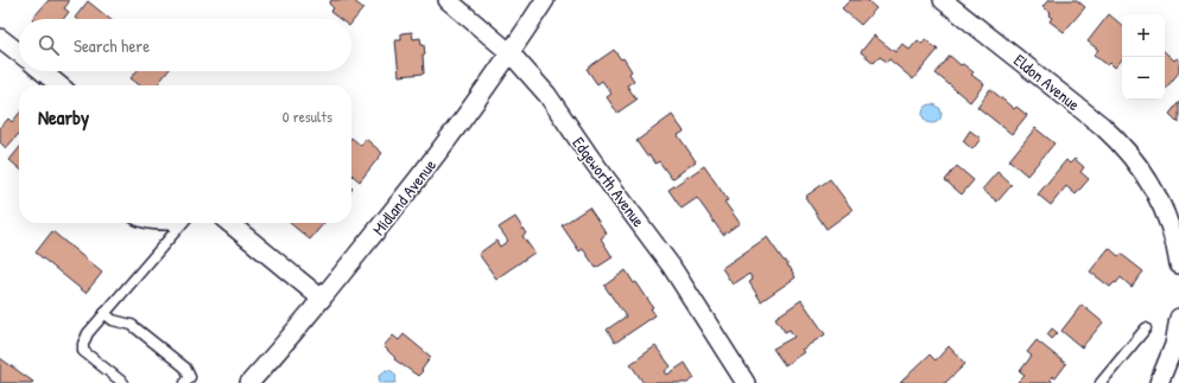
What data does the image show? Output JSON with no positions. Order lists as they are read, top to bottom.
{
  "streets": {
    "street": ["Eldon Avenue", "Edgeworth Avenue", "Midland Avenue"]
  },
  "crossings": [
    ["Edgeworth Avenue", "Midland Avenue"]
  ],
  "page": {
    "map_buttons": ["+", "−"],
    "search": "Search here",
    "heading": ["Nearby", "0 results"]
  }
}
